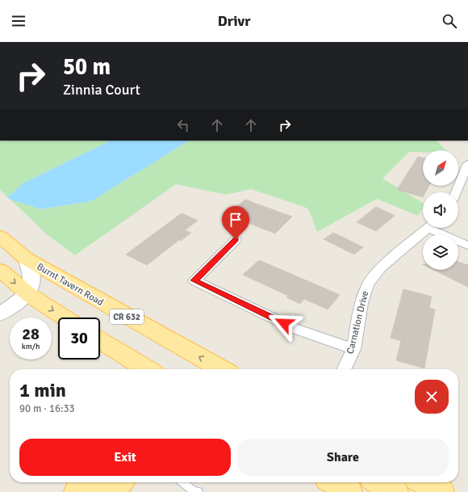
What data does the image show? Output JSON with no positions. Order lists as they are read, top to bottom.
{
  "streets": {
    "main road": ["Burnt Tavern Road", "CR 632"],
    "street": ["Carnation Drive"]
  },
  "north": "top right",
  "page": {
    "header": "Drivr",
    "turn": ["50 m", "Zinnia Court"],
    "speed": "28 km/h",
    "limit": "30",
    "heading": ["1 min", "90 m · 16:33"],
    "buttons": ["Exit", "Share"]
  }
}
